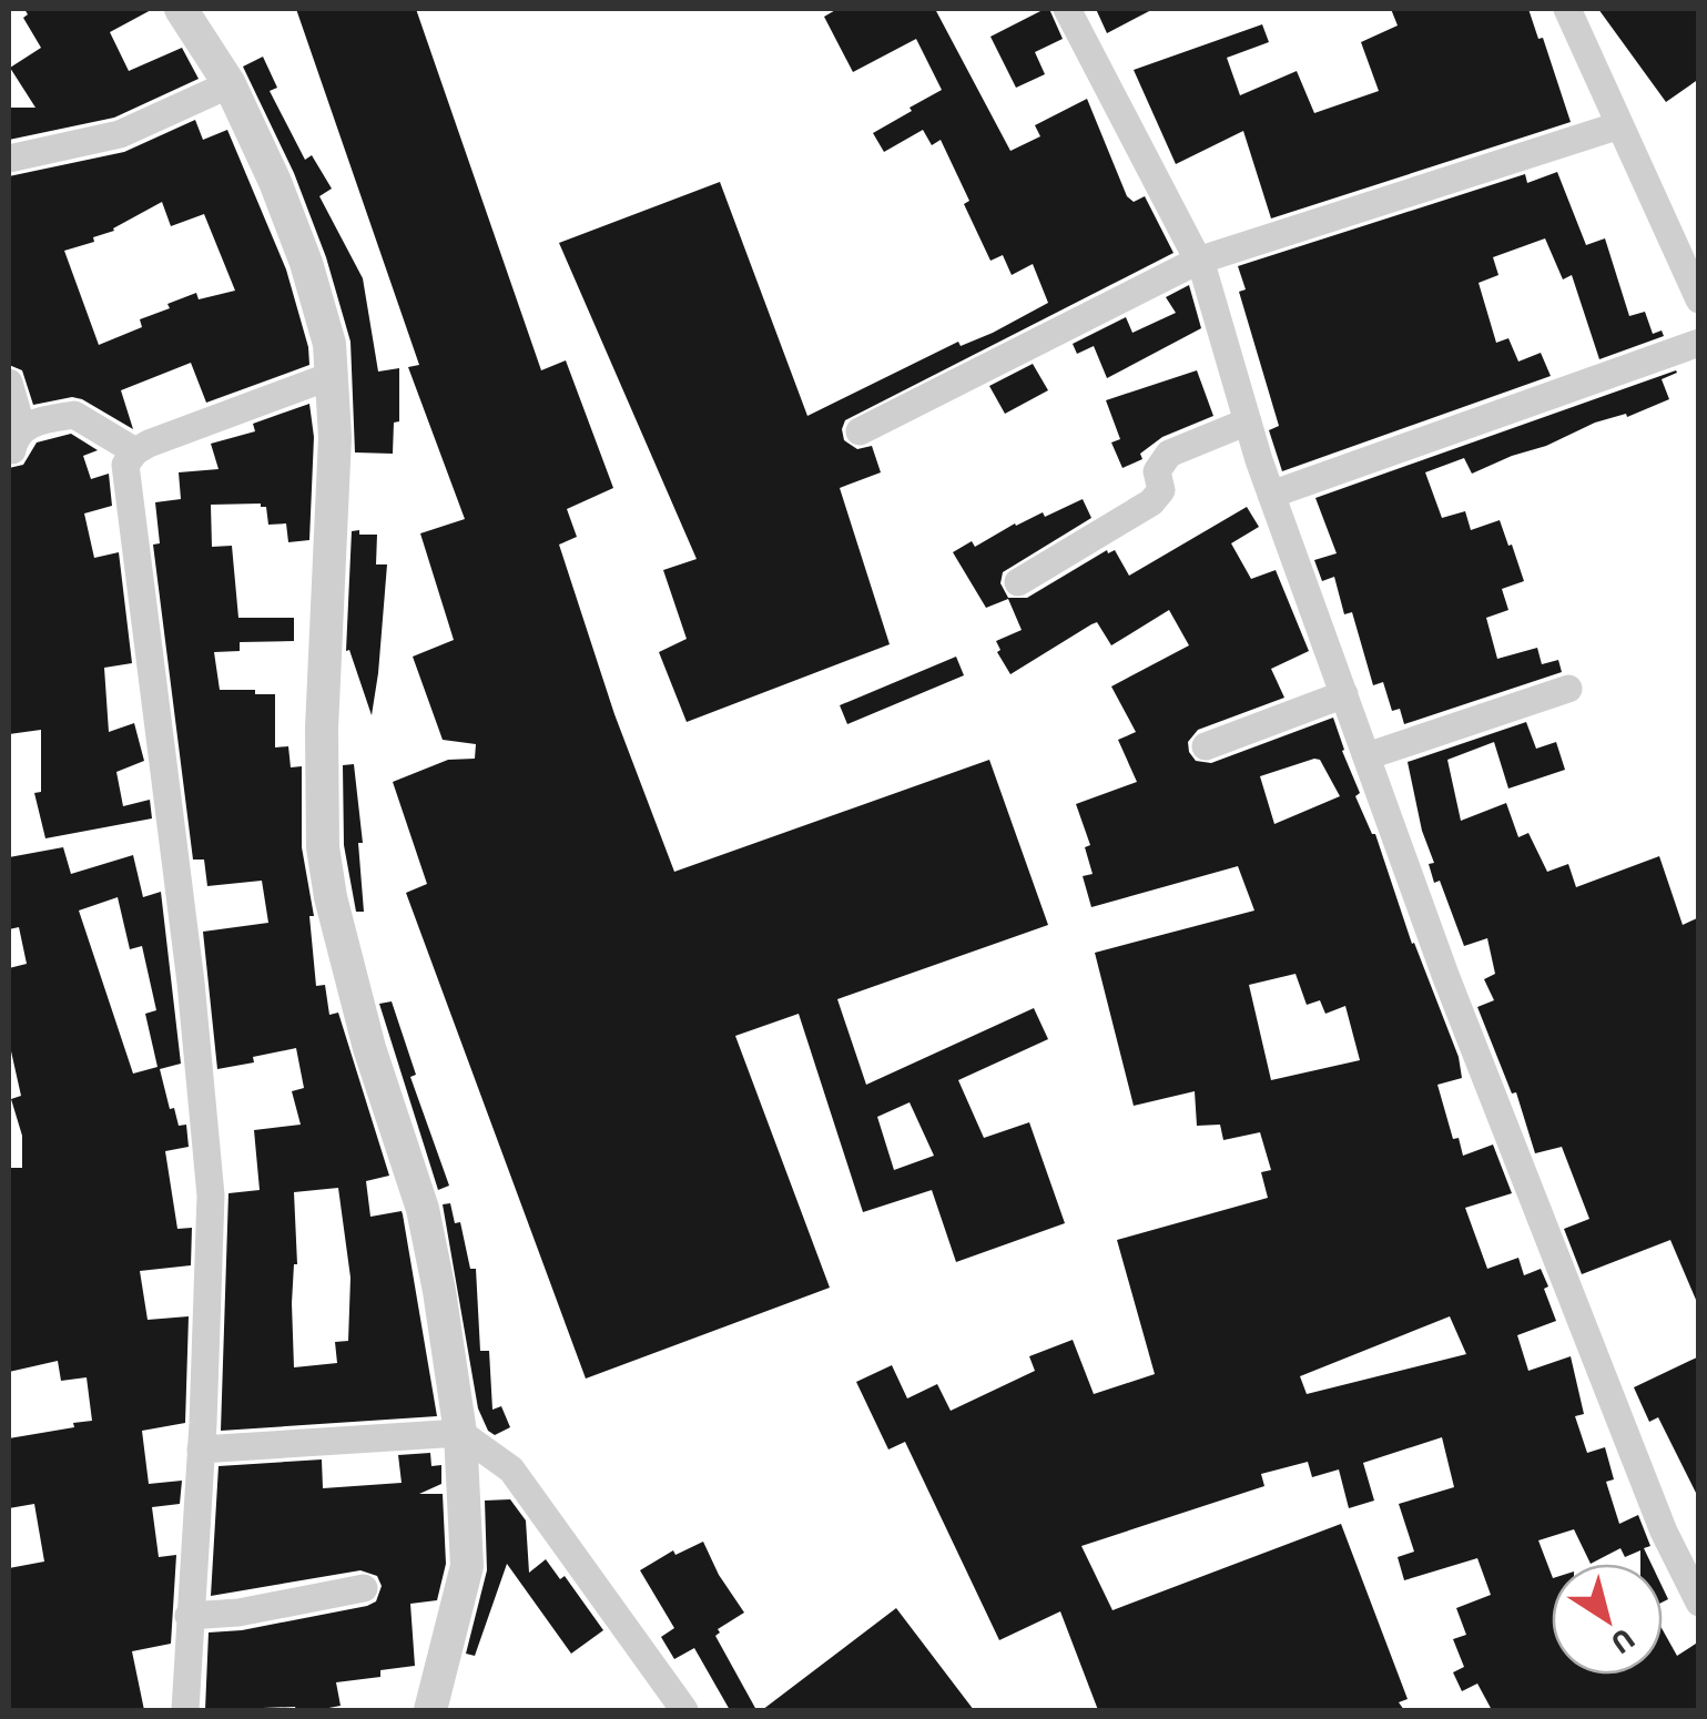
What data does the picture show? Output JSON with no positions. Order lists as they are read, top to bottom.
{
  "north": "bottom right"
}
